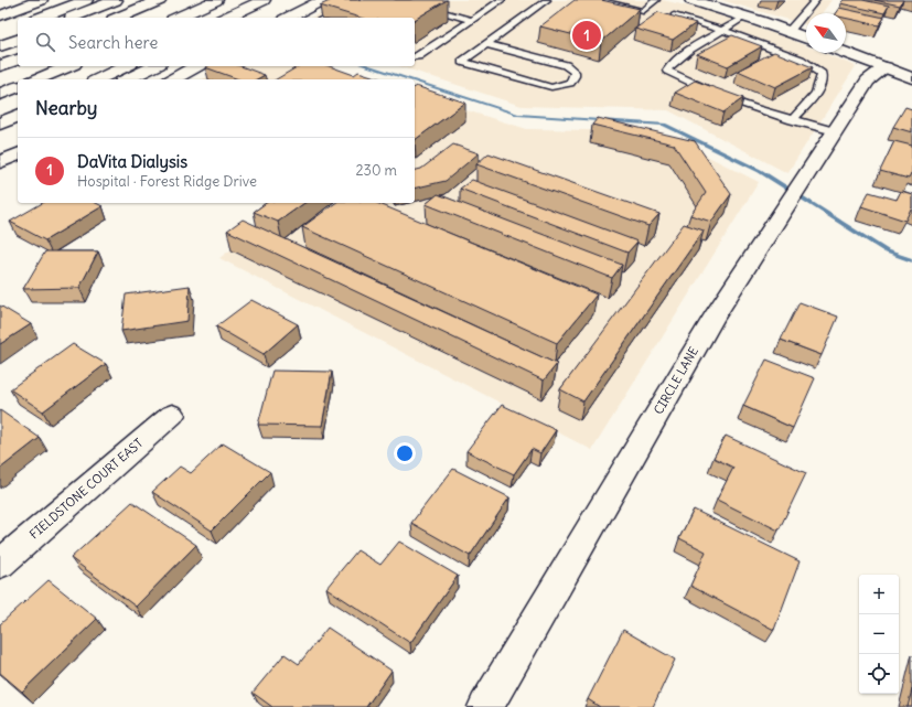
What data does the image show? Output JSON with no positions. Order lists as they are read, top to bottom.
{
  "streets": {
    "main road": ["CIRCLE LANE", "FIELDSTONE COURT EAST"]
  },
  "north": "top left",
  "page": {
    "search": "Search here",
    "pins": "1",
    "heading": "Nearby",
    "list": [
      {
        "mark": "1",
        "name": "DaVita Dialysis",
        "note": "Hospital · Forest Ridge Drive",
        "value": "230 m"
      }
    ],
    "map_buttons": ["+", "−"]
  }
}
